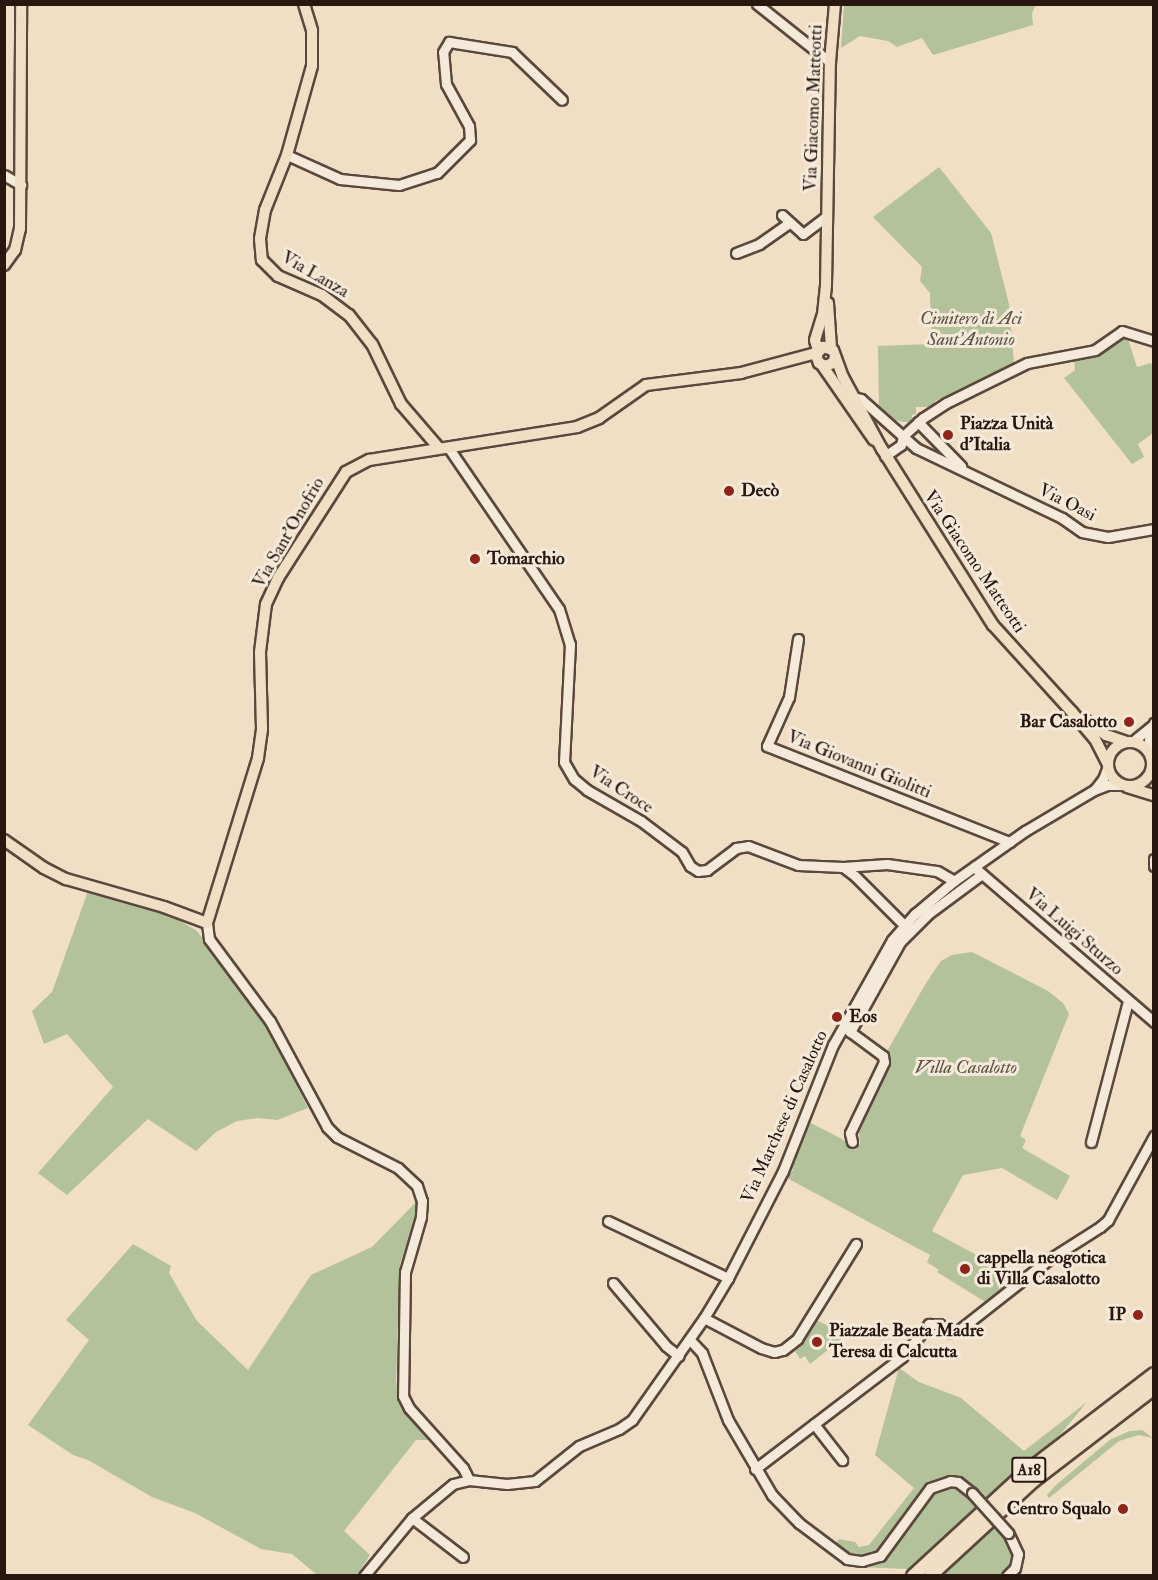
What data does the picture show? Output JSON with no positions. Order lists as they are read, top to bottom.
{
  "streets": {
    "highway": ["A18"],
    "main road": ["Via Giacomo Matteotti", "Via Lanza", "Via Sant'Onofrio"],
    "street": [
      "Via Oasi",
      "Via Giovanni Giolitti",
      "Via Croce",
      "Via Luigi Sturzo",
      "Via Marchese di Casalotto"
    ]
  },
  "crossings": [
    ["Via Lanza", "Via Sant'Onofrio"],
    ["Via Lanza", "Via Croce"],
    ["Via Sant'Onofrio", "Via Croce"],
    ["Via Giovanni Giolitti", "Via Marchese di Casalotto"],
    ["Via Croce", "Via Marchese di Casalotto"],
    ["Via Luigi Sturzo", "Via Marchese di Casalotto"]
  ],
  "parks": ["Cimitero di Aci Sant'Antonio", "Villa Casalotto"],
  "places": [
    "Piazza Unità d'Italia",
    "Decò",
    "Tomarchio",
    "Bar Casalotto",
    "Eos",
    "cappella neogotica di Villa Casalotto",
    "IP",
    "Piazzale Beata Madre Teresa di Calcutta",
    "Centro Squalo"
  ]
}
